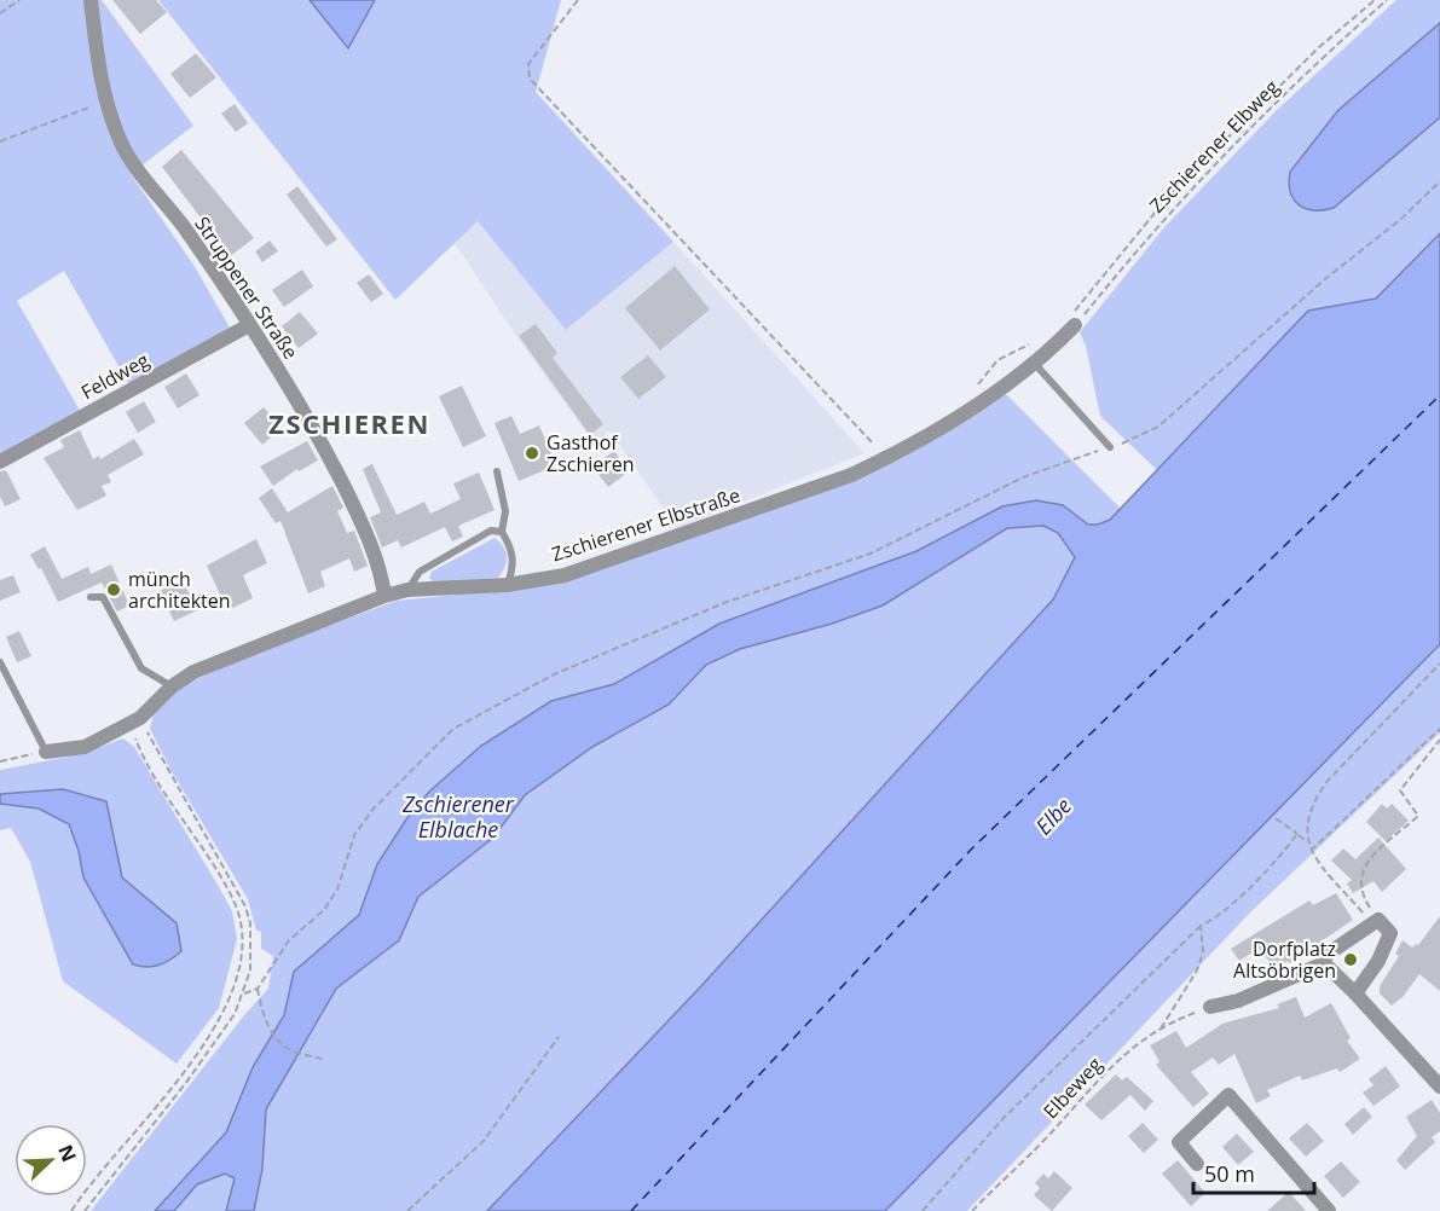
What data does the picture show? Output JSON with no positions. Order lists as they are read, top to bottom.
{
  "streets": {
    "street": ["Struppener Straße", "Feldweg", "Zschierener Elbstraße"],
    "path": ["Zschierener Elbweg", "Elbeweg"]
  },
  "crossings": [
    ["Zschierener Elbweg", "Zschierener Elbstraße"],
    ["Struppener Straße", "Feldweg"],
    ["Struppener Straße", "Zschierener Elbstraße"]
  ],
  "districts": ["ZSCHIEREN"],
  "water": ["Zschierener Elblache", "Elbe"],
  "places": ["Gasthof Zschieren", "münch architekten", "Dorfplatz Altsöbrigen"],
  "scale_bar": "50 m",
  "north": "top right"
}
